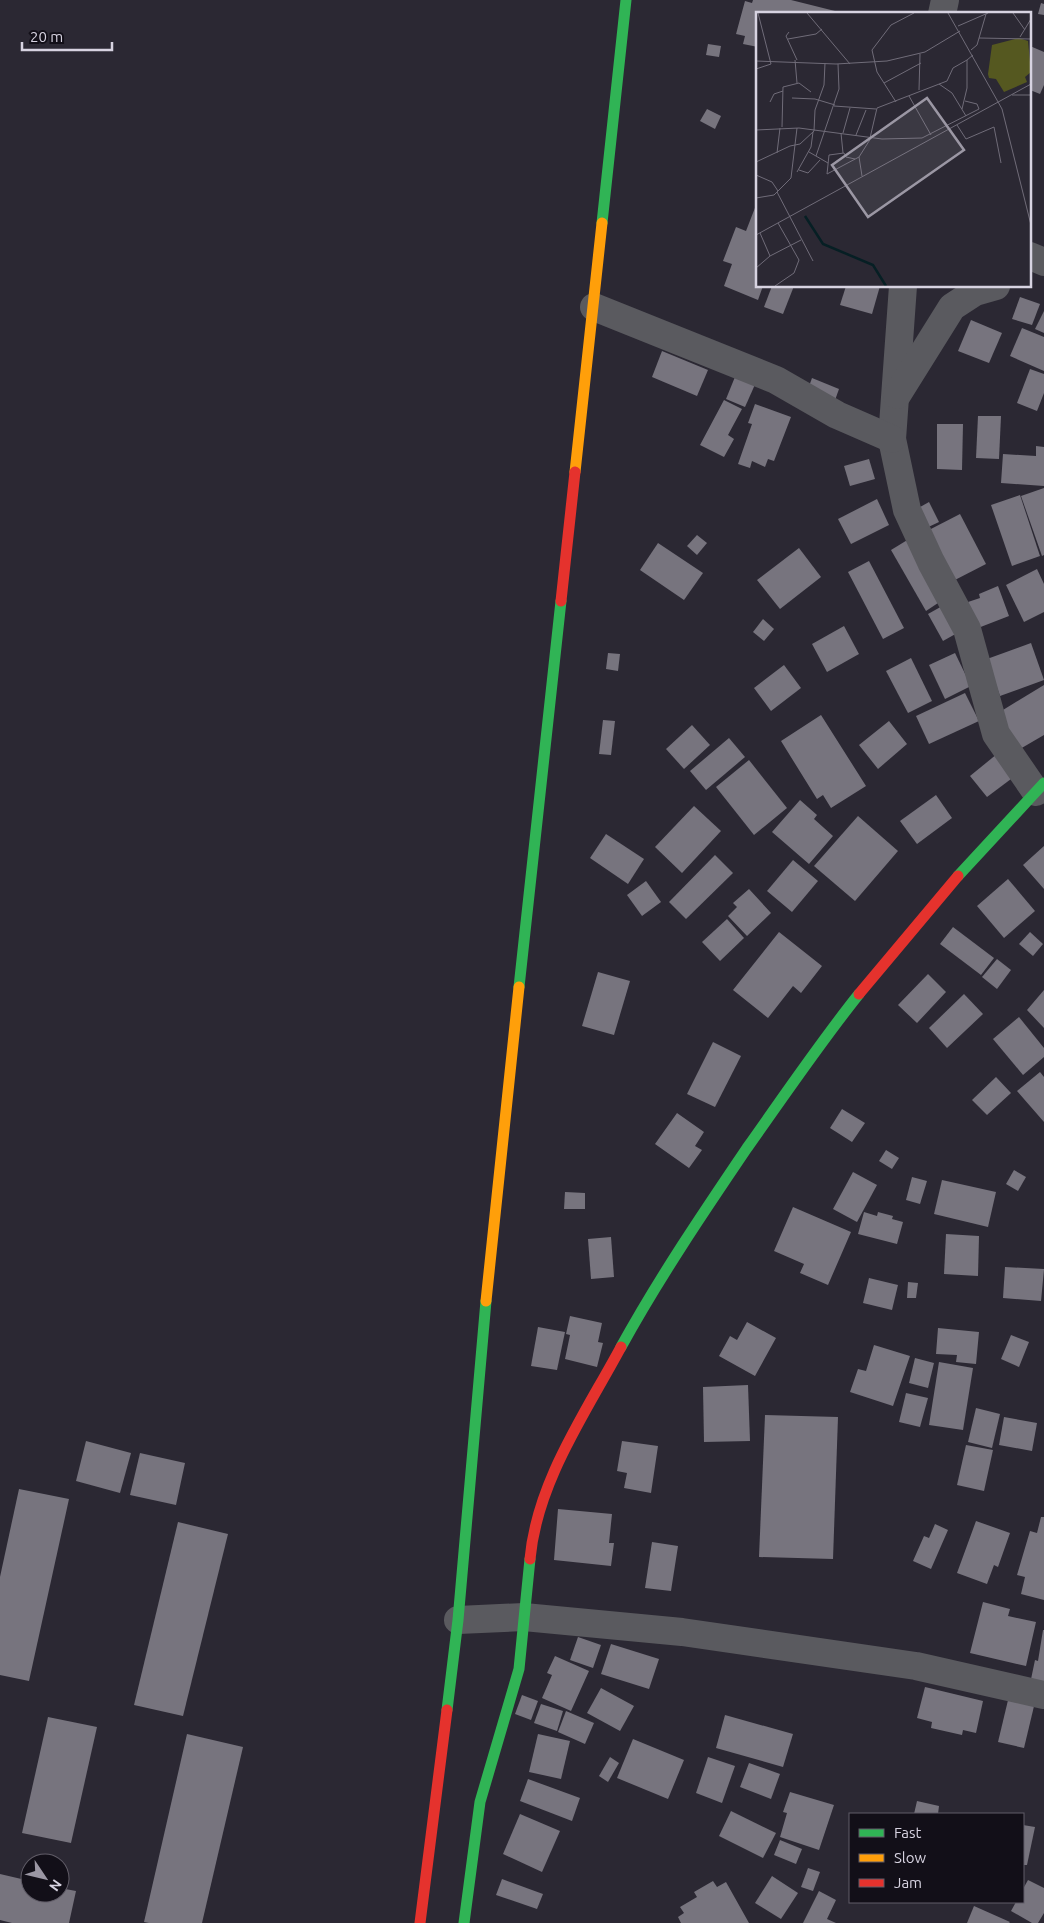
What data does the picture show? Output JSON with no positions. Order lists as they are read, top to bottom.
{
  "legend": ["Fast", "Slow", "Jam"],
  "scale_bar": "20 m",
  "north": "bottom right"
}
